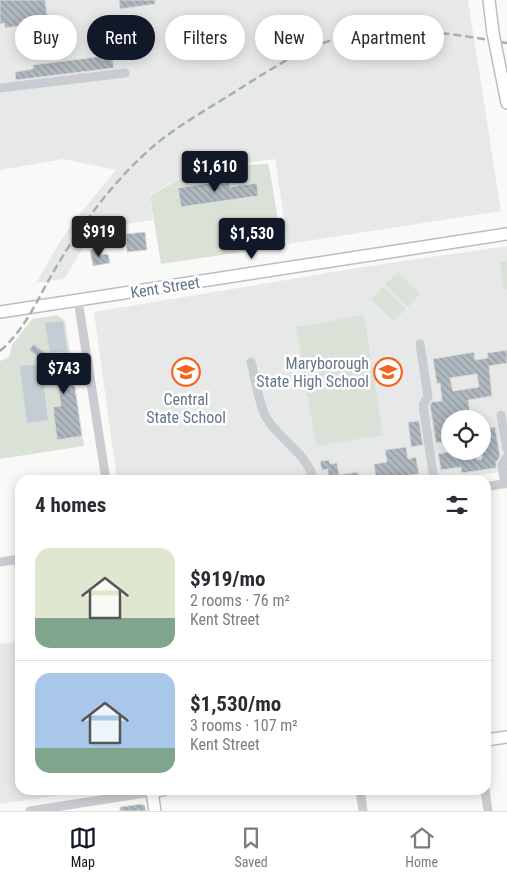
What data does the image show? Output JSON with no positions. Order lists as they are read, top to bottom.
{
  "streets": {
    "main road": ["Kent Street"]
  },
  "places": {
    "school or university": ["Central State School", "Maryborough State High School"]
  },
  "page": {
    "chip": [
      "Buy",
      "Rent",
      "Filters",
      "New",
      "Apartment"
    ],
    "price": [
      "$1,610",
      "$919",
      "$1,530",
      "$743"
    ],
    "heading": "4 homes",
    "list": [
      {
        "name": "$919/mo",
        "note": "2 rooms · 76 m² · Kent Street"
      },
      {
        "name": "$1,530/mo",
        "note": "3 rooms · 107 m² · Kent Street"
      }
    ],
    "tabs": ["Map", "Saved", "Home"]
  }
}
